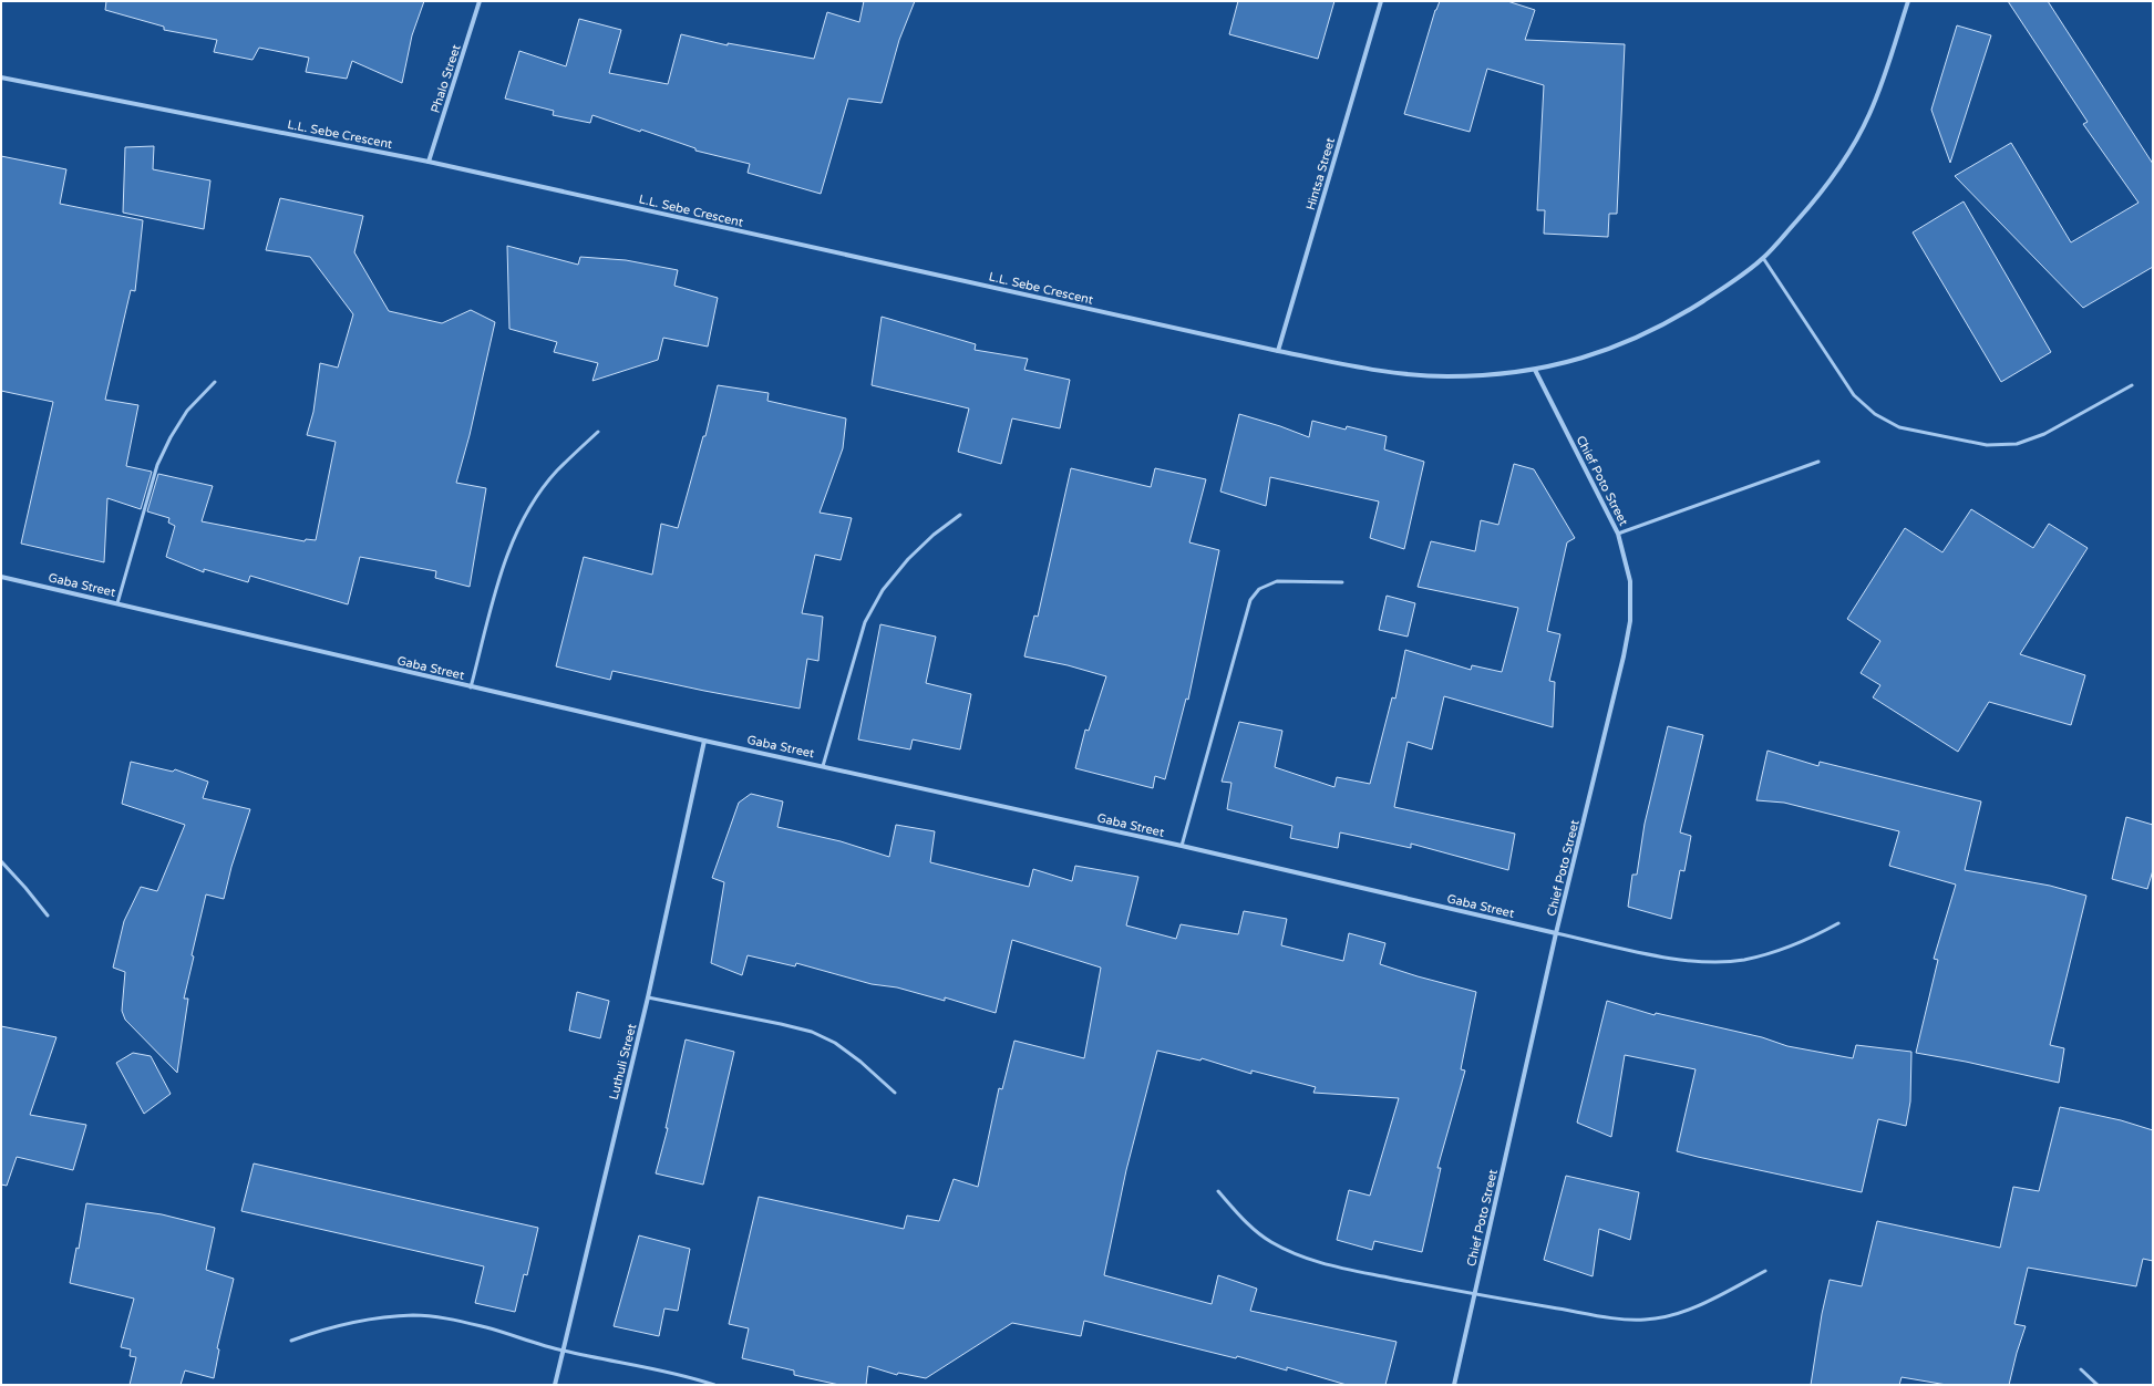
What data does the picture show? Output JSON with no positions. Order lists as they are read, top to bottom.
{
  "streets": {
    "street": [
      "Phalo Street",
      "L.L. Sebe Crescent",
      "Hintsa Street",
      "Chief Poto Street",
      "Gaba Street",
      "Luthuli Street"
    ]
  },
  "crossings": [
    ["Phalo Street", "L.L. Sebe Crescent"],
    ["L.L. Sebe Crescent", "Hintsa Street"],
    ["L.L. Sebe Crescent", "Chief Poto Street"],
    ["Chief Poto Street", "Gaba Street"],
    ["Gaba Street", "Luthuli Street"]
  ]
}
